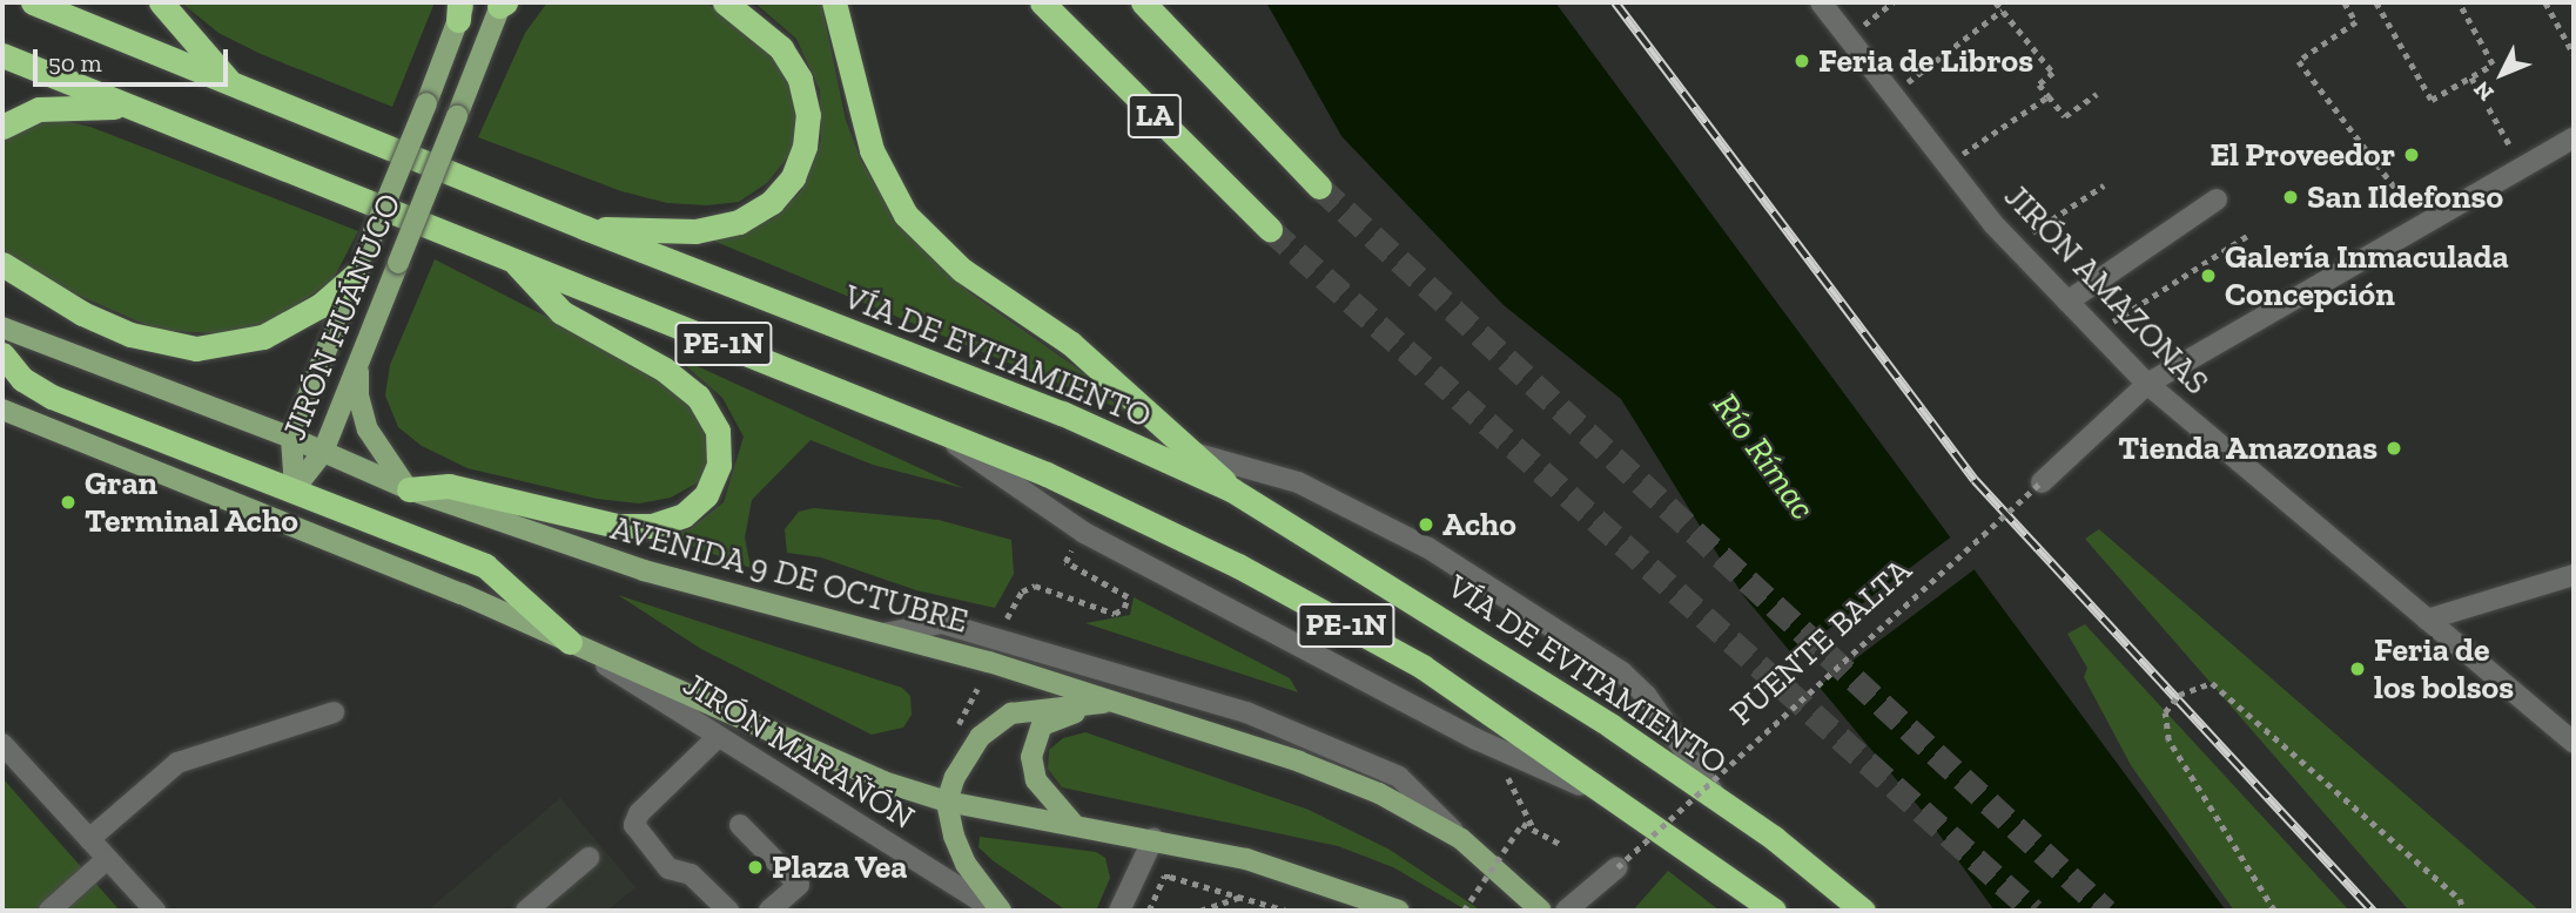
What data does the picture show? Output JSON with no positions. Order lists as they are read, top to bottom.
{
  "streets": {
    "highway": ["LA", "PE-1N", "VÍA DE EVITAMIENTO"],
    "main road": ["JIRÓN HUÁNUCO", "AVENIDA 9 DE OCTUBRE"],
    "street": ["JIRÓN AMAZONAS", "JIRÓN MARAÑÓN"],
    "path": ["PUENTE BALTA"]
  },
  "crossings": [
    ["JIRÓN HUÁNUCO", "AVENIDA 9 DE OCTUBRE"]
  ],
  "water": ["Río Rímac"],
  "places": [
    "Feria de Libros",
    "El Proveedor",
    "San Ildefonso",
    "Galería Inmaculada Concepción",
    "Tienda Amazonas",
    "Gran Terminal Acho",
    "Acho",
    "Feria de los bolsos",
    "Plaza Vea"
  ],
  "scale_bar": "50 m",
  "north": "bottom left"
}
